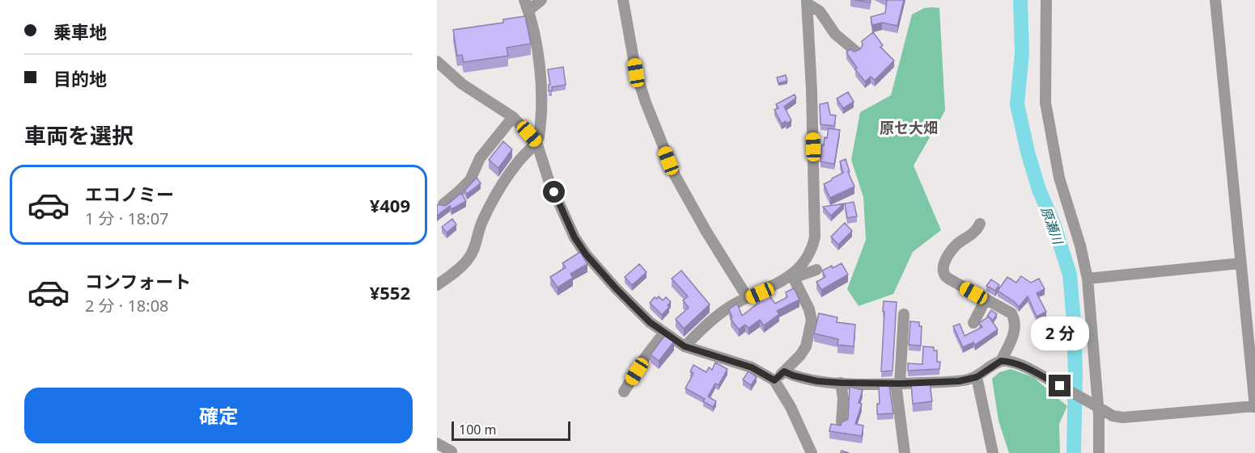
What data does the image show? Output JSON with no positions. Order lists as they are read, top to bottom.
{
  "districts": ["原セ大畑"],
  "water": ["原瀬川"],
  "scale_bar": "100 m",
  "page": {
    "banner": ["乗車地", "目的地"],
    "heading": "車両を選択",
    "list": [
      {
        "name": "エコノミー",
        "note": "1 分 · 18:07",
        "value": "¥409"
      },
      {
        "name": "コンフォート",
        "note": "2 分 · 18:08",
        "value": "¥552"
      }
    ],
    "bubble": "2 分",
    "buttons": "確定",
    "scale": "100 m"
  }
}
